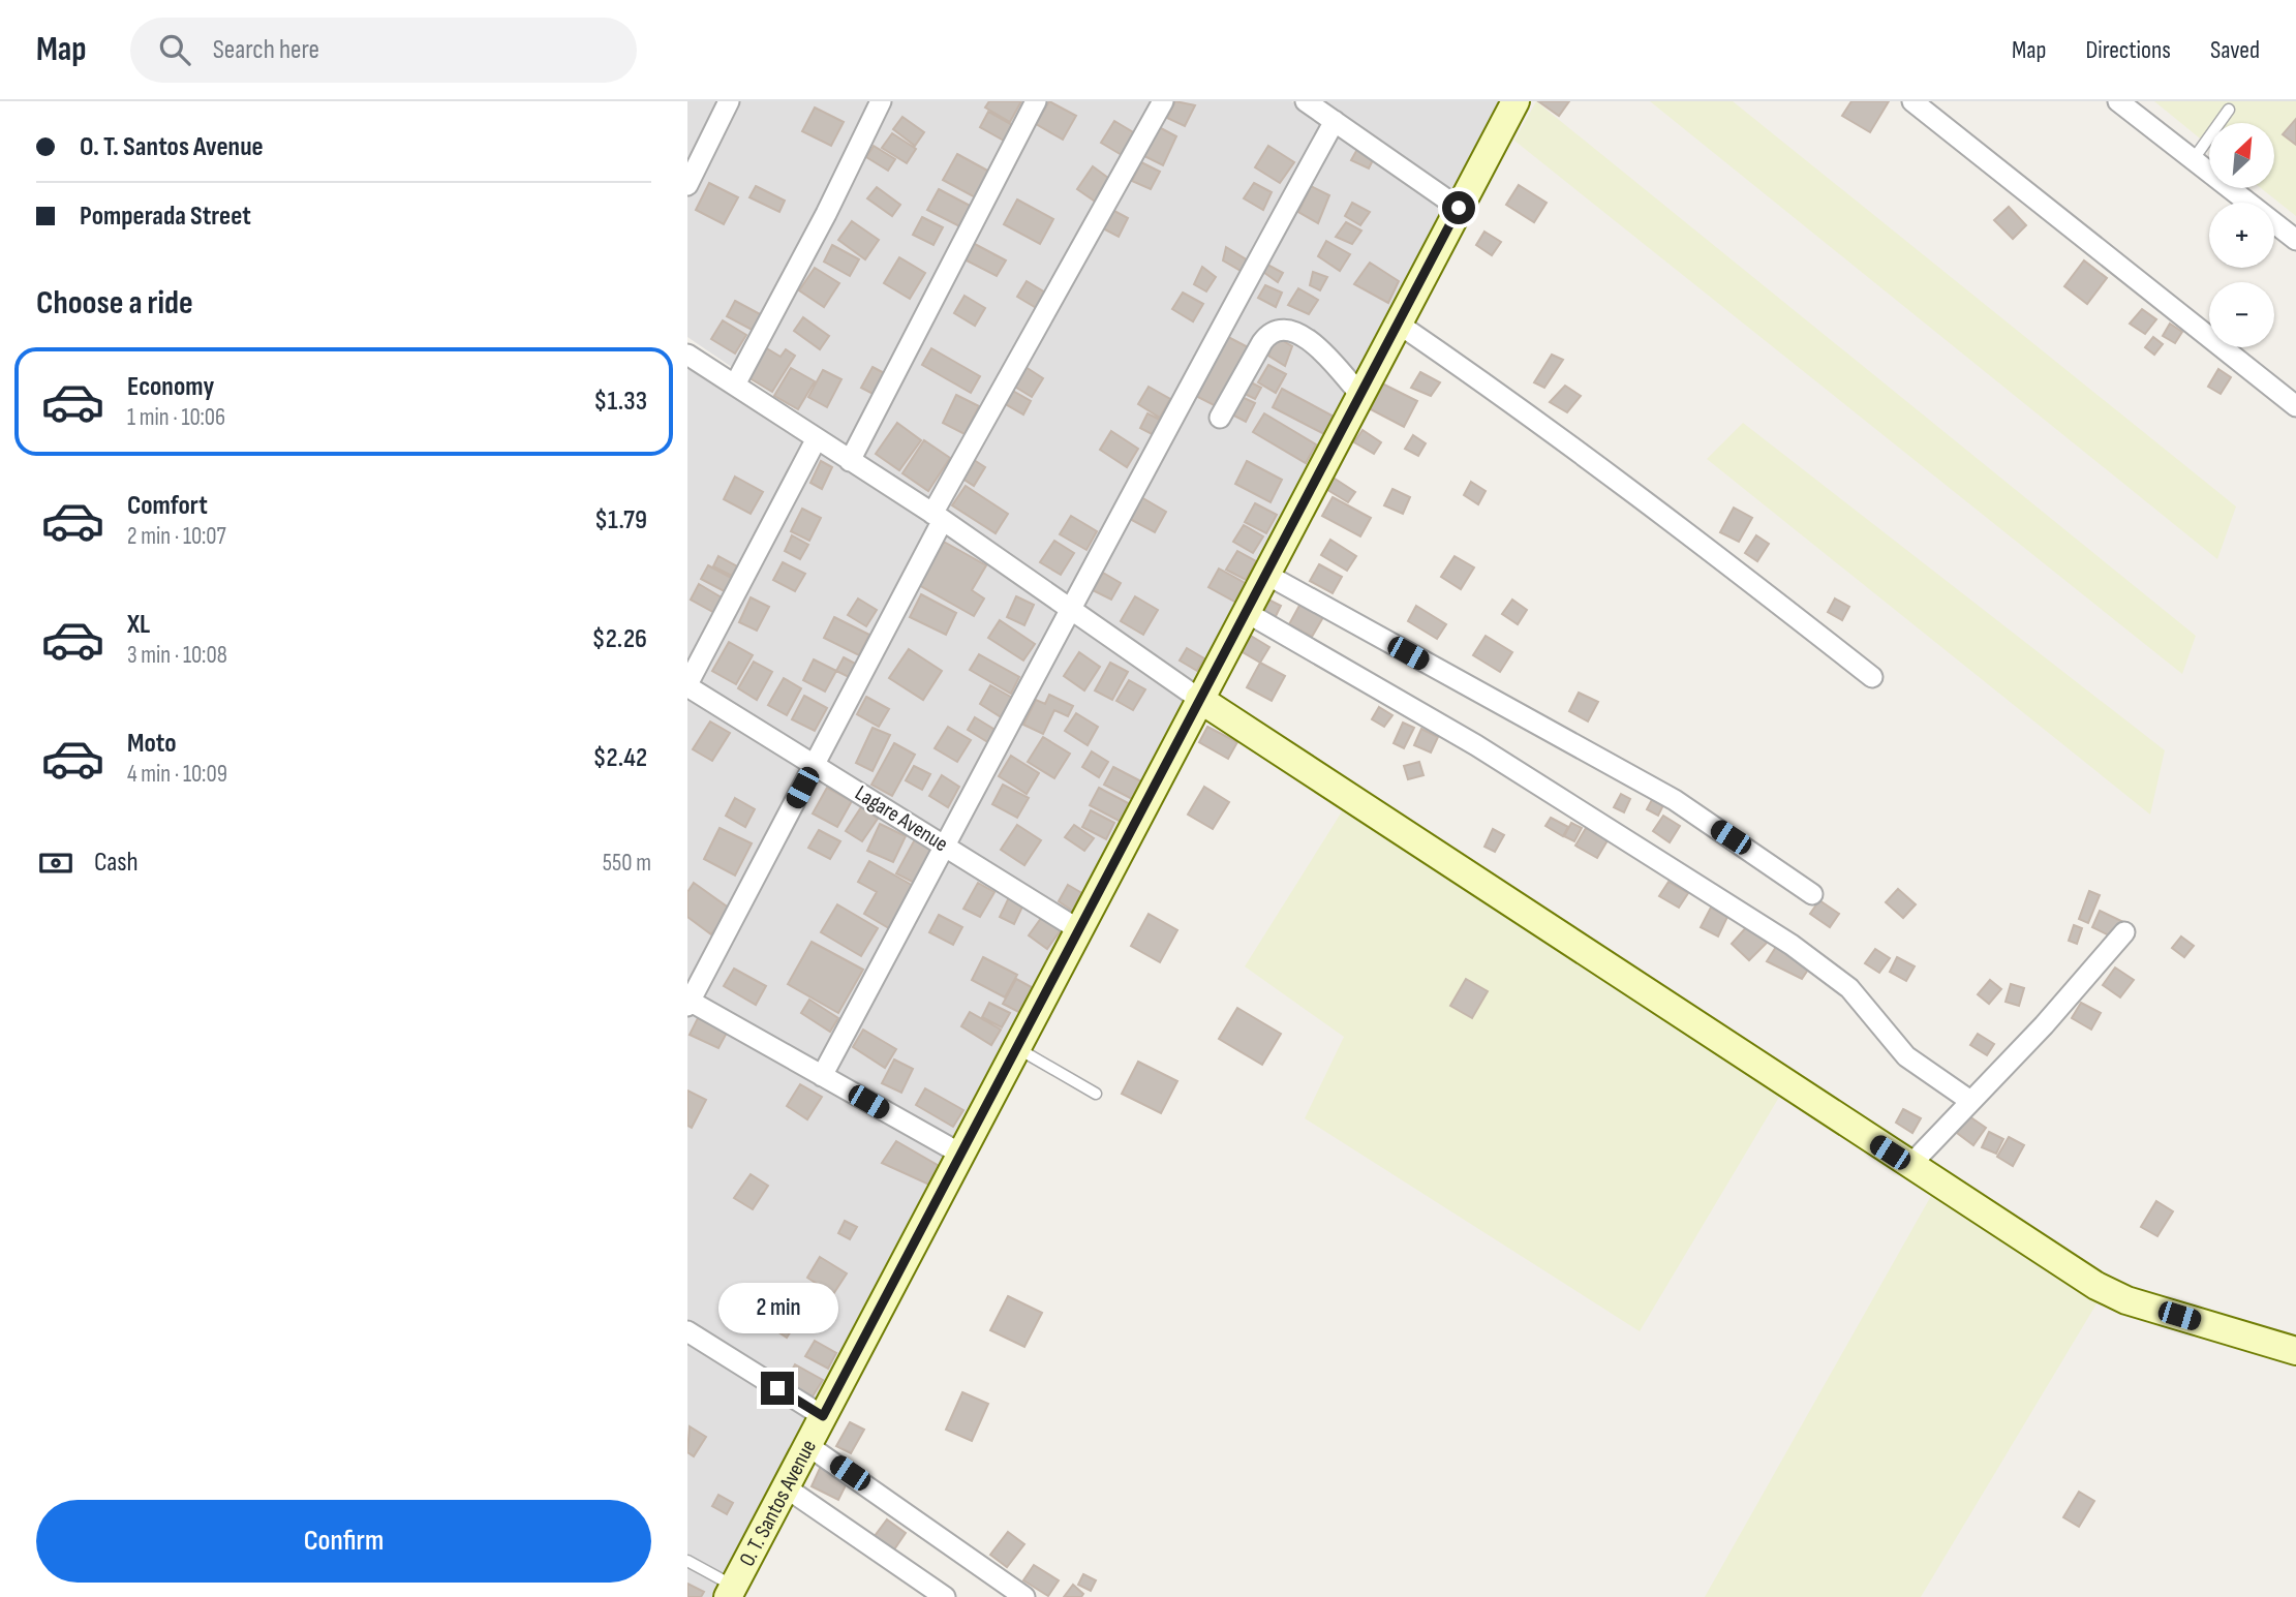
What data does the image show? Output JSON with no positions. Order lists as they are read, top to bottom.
{
  "streets": {
    "street": ["Lagare Avenue", "O. T. Santos Avenue"]
  },
  "crossings": [
    ["Lagare Avenue", "O. T. Santos Avenue"]
  ],
  "north": "top right",
  "page": {
    "header": "Map",
    "search": "Search here",
    "nav": ["Map", "Directions", "Saved"],
    "banner": ["O. T. Santos Avenue", "Pomperada Street"],
    "map_buttons": ["+", "−"],
    "heading": "Choose a ride",
    "list": [
      {
        "name": "Economy",
        "note": "1 min · 10:06",
        "value": "$1.33"
      },
      {
        "name": "Comfort",
        "note": "2 min · 10:07",
        "value": "$1.79"
      },
      {
        "name": "XL",
        "note": "3 min · 10:08",
        "value": "$2.26"
      },
      {
        "name": "Moto",
        "note": "4 min · 10:09",
        "value": "$2.42"
      }
    ],
    "pay": ["Cash", "550 m"],
    "bubble": "2 min",
    "buttons": "Confirm"
  }
}
